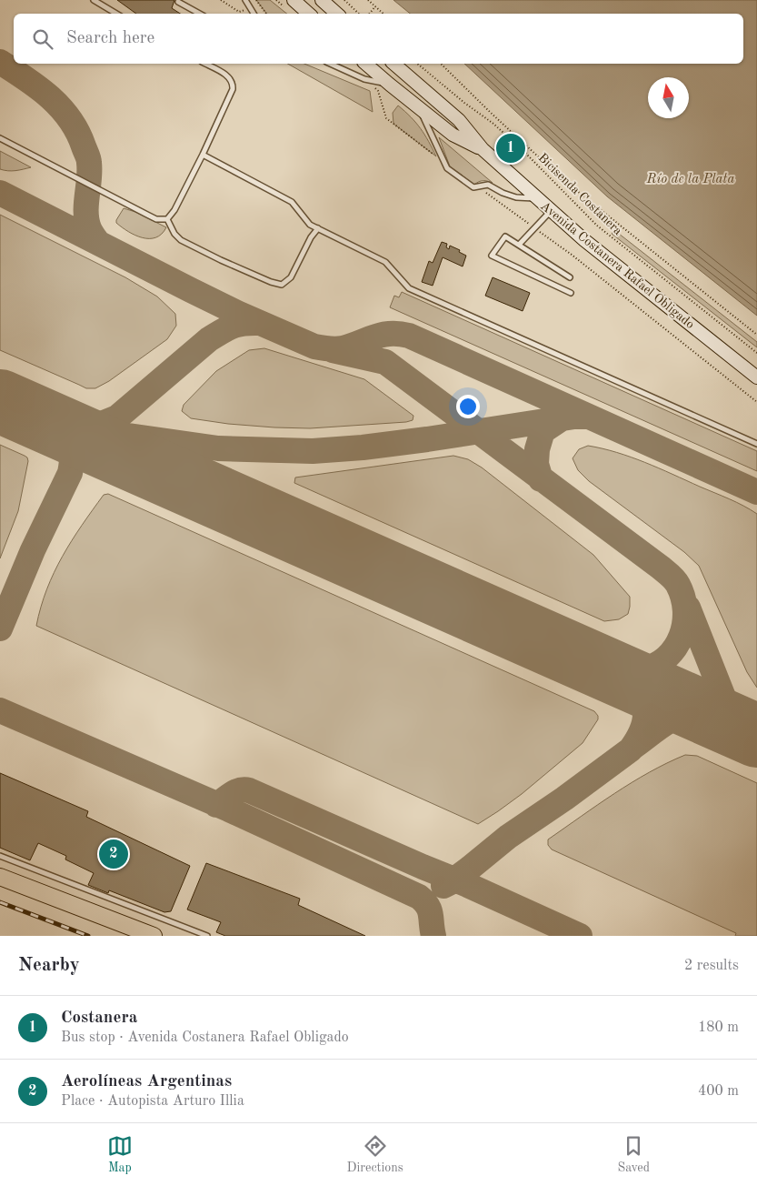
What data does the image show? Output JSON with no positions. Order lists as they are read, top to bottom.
{
  "streets": {
    "main road": ["Avenida Costanera Rafael Obligado"],
    "path": ["Bicisenda Costanera"]
  },
  "water": ["Río de la Plata"],
  "north": "top",
  "page": {
    "search": "Search here",
    "pins": ["1", "2"],
    "heading": ["Nearby", "2 results"],
    "list": [
      {
        "mark": "1",
        "name": "Costanera",
        "note": "Bus stop · Avenida Costanera Rafael Obligado",
        "value": "180 m"
      },
      {
        "mark": "2",
        "name": "Aerolíneas Argentinas",
        "note": "Place · Autopista Arturo Illia",
        "value": "400 m"
      }
    ],
    "nav": ["Map", "Directions", "Saved"]
  }
}
